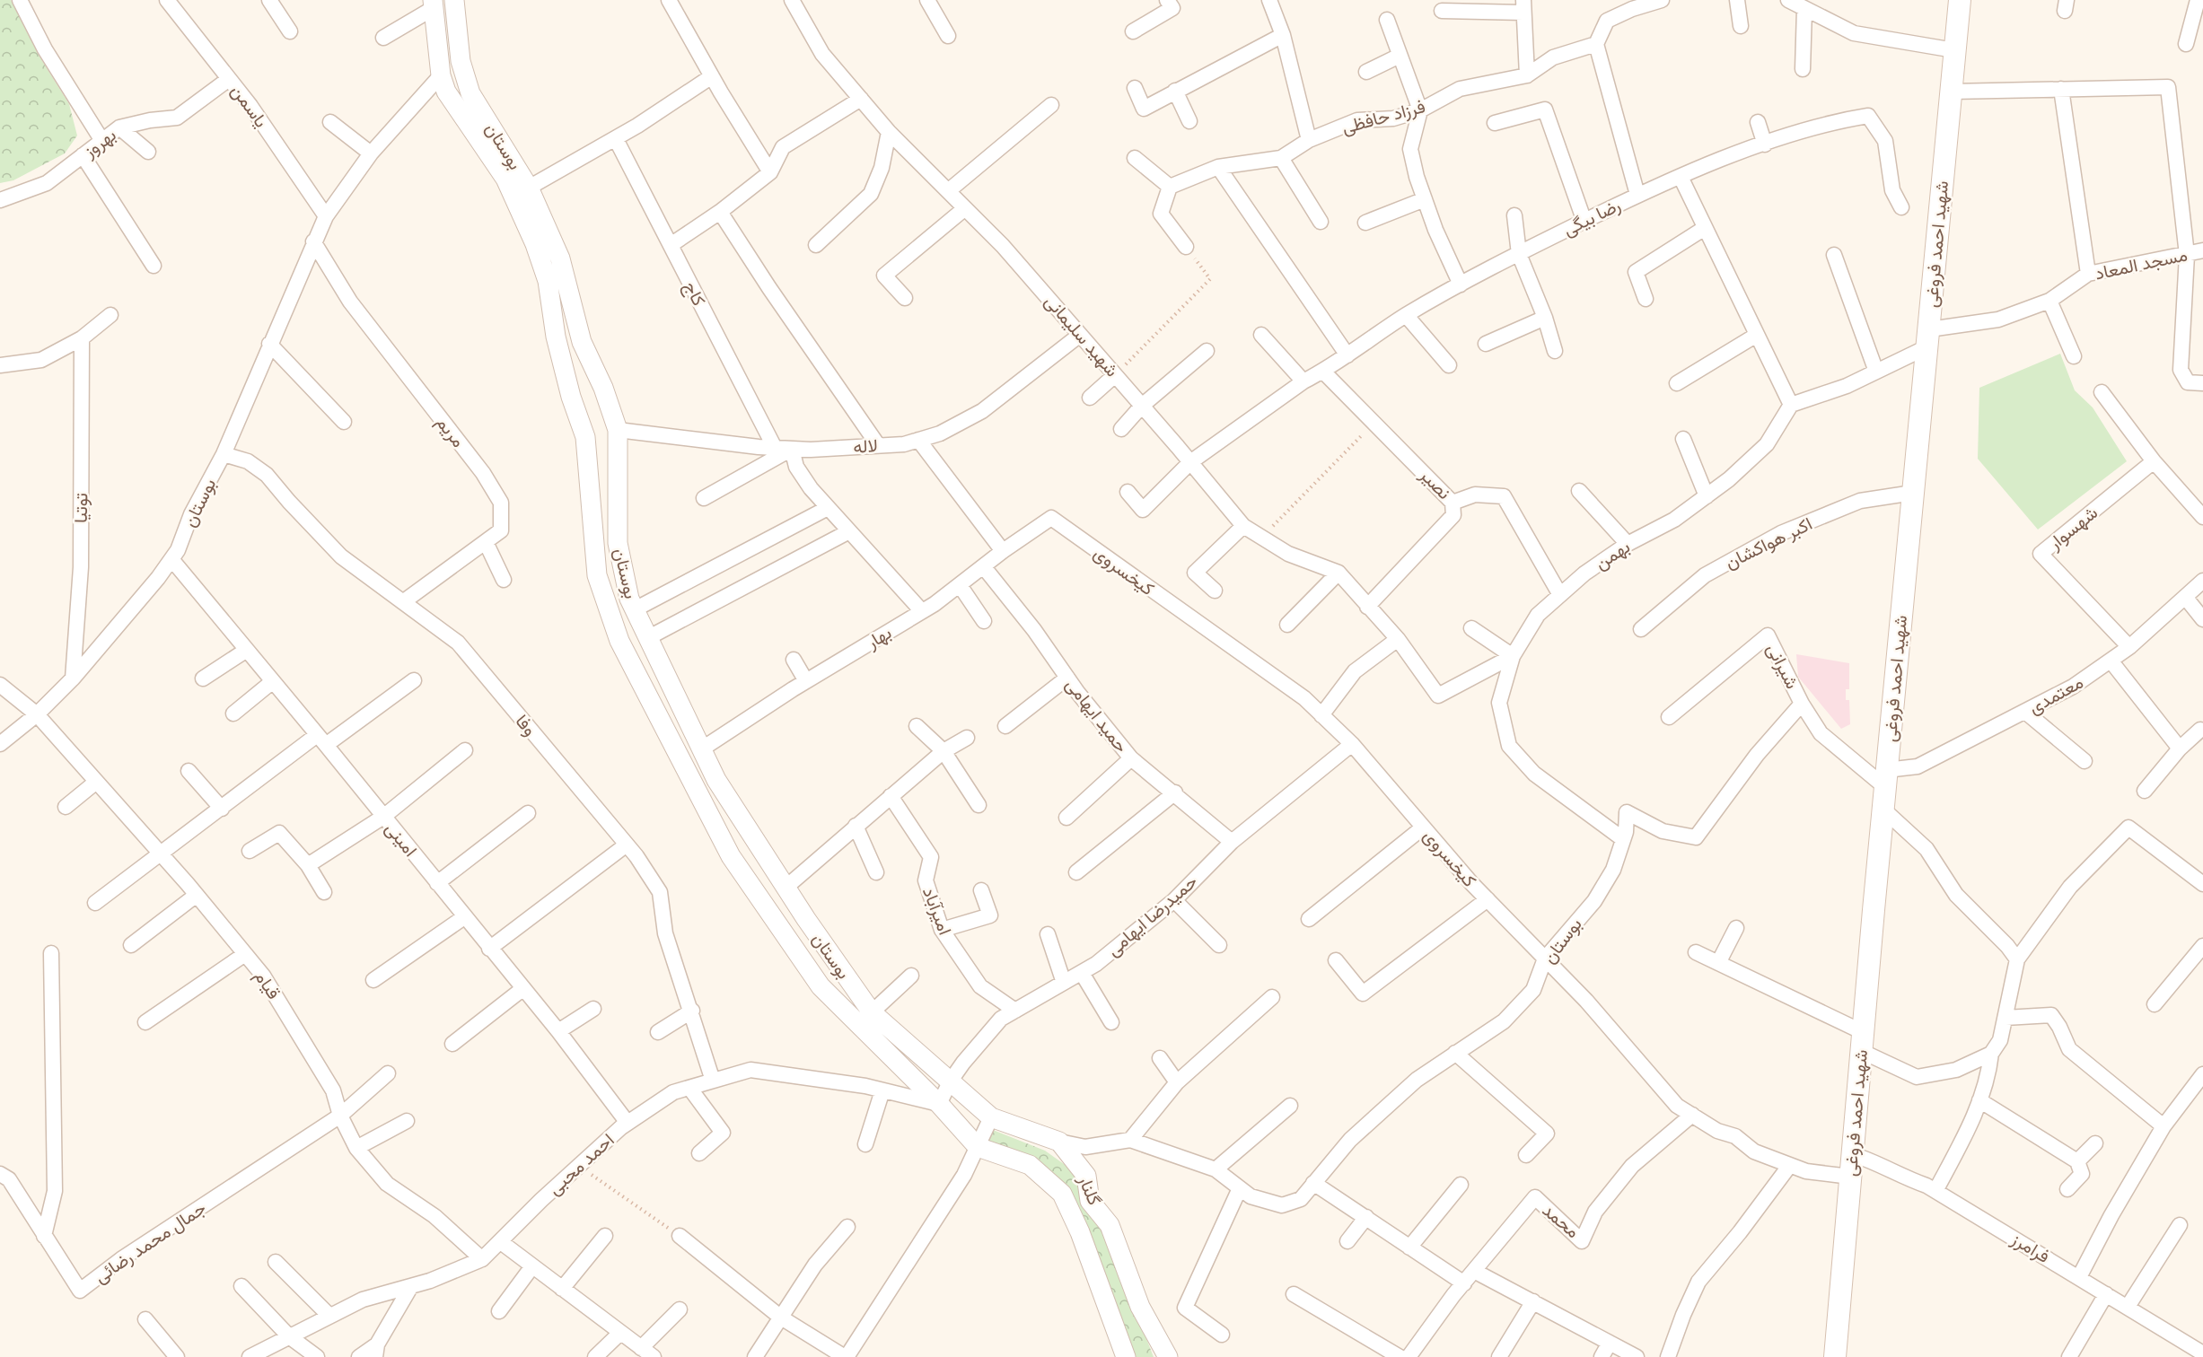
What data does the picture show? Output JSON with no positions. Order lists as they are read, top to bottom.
{
  "streets": {
    "main road": ["شهید احمد فروغی"],
    "street": [
      "یاسمن",
      "فرزاد حافظی",
      "بهروز",
      "بوستان",
      "رضا بیگی",
      "مسجد المعاد",
      "کاج",
      "شهید سلیمانی",
      "مریم",
      "لاله",
      "نصیر",
      "توتیا",
      "شهسوار",
      "اکبر هواکشان",
      "بهمن",
      "کیخسروی",
      "بهار",
      "شیرانی",
      "معتمدی",
      "حمید ایهامی",
      "وفا",
      "امینی",
      "امیرآباد",
      "حمیدرضا ایهامی",
      "قیام",
      "احمد محبی",
      "گلنار",
      "محمد",
      "جمال محمد رضائی",
      "فرامرز"
    ]
  },
  "crossings": [
    ["یاسمن", "بهروز"],
    ["یاسمن", "بوستان"],
    ["بوستان", "مریم"],
    ["بوستان", "لاله"],
    ["بوستان", "توتیا"],
    ["بوستان", "بهمن"],
    ["بوستان", "کیخسروی"],
    ["بوستان", "بهار"],
    ["بوستان", "شیرانی"],
    ["بوستان", "وفا"],
    ["بوستان", "امینی"],
    ["بوستان", "حمیدرضا ایهامی"],
    ["بوستان", "قیام"],
    ["بوستان", "احمد محبی"],
    ["بوستان", "گلنار"],
    ["رضا بیگی", "شهید سلیمانی"],
    ["رضا بیگی", "نصیر"],
    ["شهید احمد فروغی", "مسجد المعاد"],
    ["شهید احمد فروغی", "اکبر هواکشان"],
    ["شهید احمد فروغی", "کیخسروی"],
    ["شهید احمد فروغی", "شیرانی"],
    ["شهید احمد فروغی", "معتمدی"],
    ["شهید احمد فروغی", "فرامرز"],
    ["کاج", "لاله"],
    ["شهید سلیمانی", "لاله"],
    ["مریم", "وفا"],
    ["نصیر", "بهمن"],
    ["شهسوار", "معتمدی"],
    ["کیخسروی", "بهار"],
    ["کیخسروی", "حمیدرضا ایهامی"],
    ["کیخسروی", "محمد"],
    ["بهار", "حمید ایهامی"],
    ["شیرانی", "معتمدی"],
    ["حمید ایهامی", "حمیدرضا ایهامی"],
    ["وفا", "احمد محبی"],
    ["امینی", "احمد محبی"],
    ["امیرآباد", "حمیدرضا ایهامی"],
    ["حمیدرضا ایهامی", "احمد محبی"],
    ["حمیدرضا ایهامی", "گلنار"],
    ["قیام", "احمد محبی"],
    ["قیام", "جمال محمد رضائی"],
    ["احمد محبی", "گلنار"]
  ]
}
